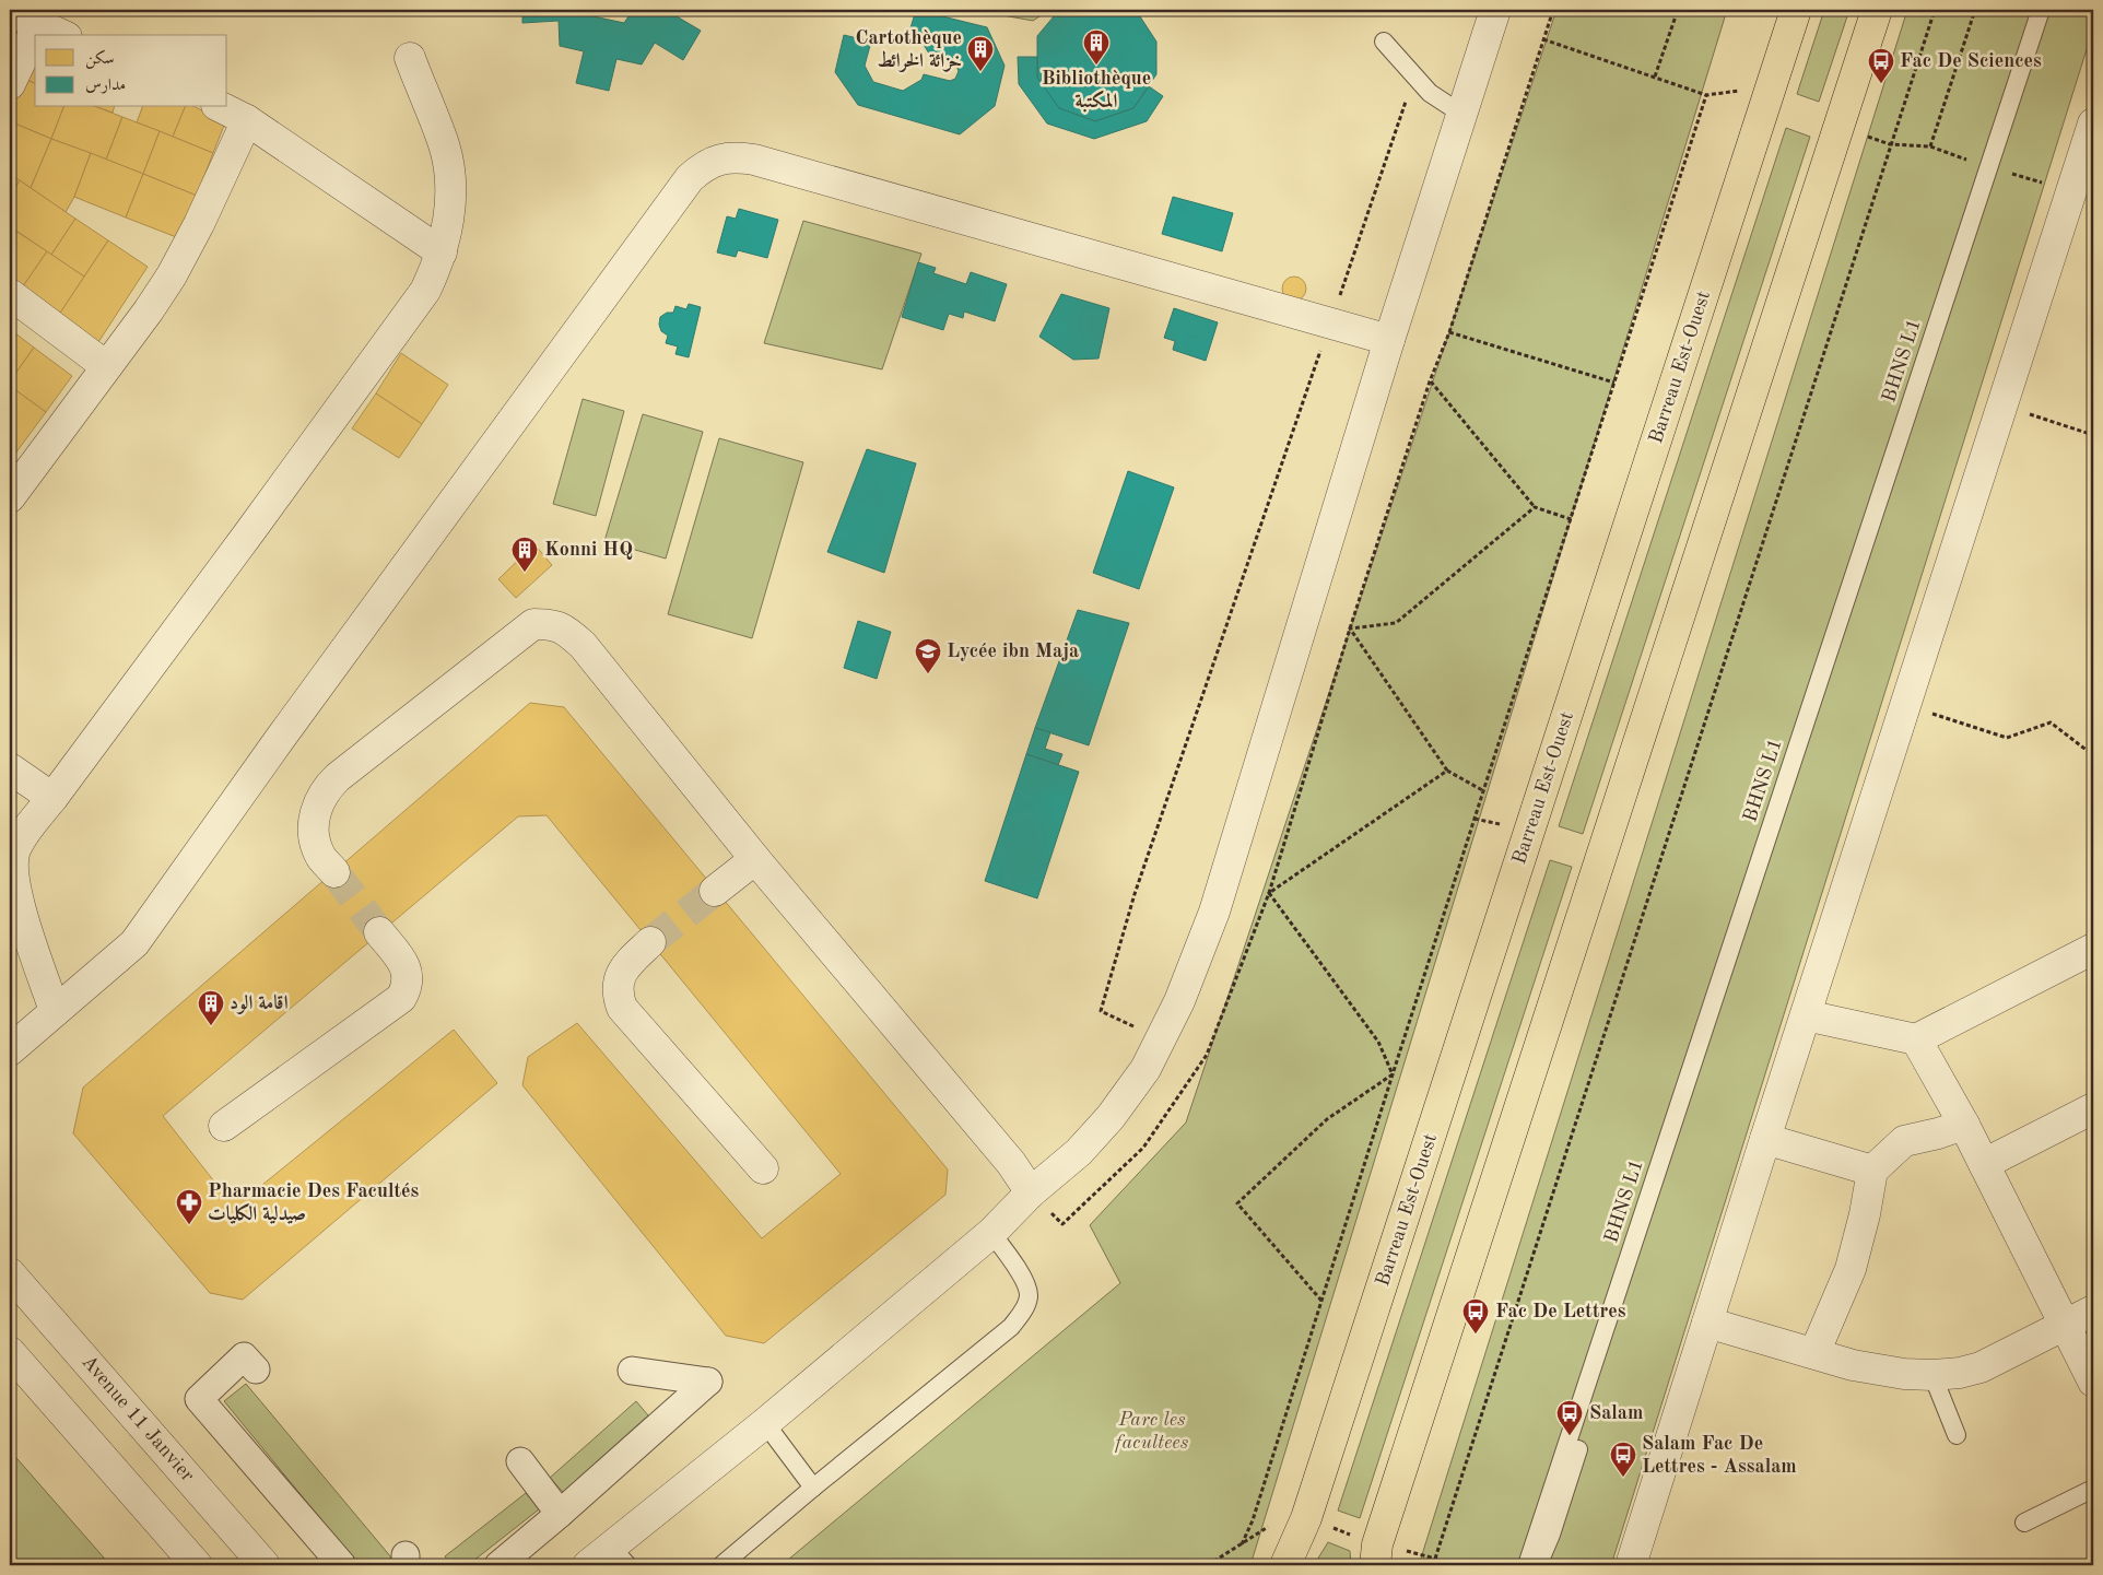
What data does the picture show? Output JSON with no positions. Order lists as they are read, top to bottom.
{
  "streets": {
    "main road": ["Barreau Est-Ouest"],
    "street": ["Avenue 11 Janvier"],
    "lane": ["BHNS L1"]
  },
  "parks": ["Parc les facultees"],
  "places": {
    "building": [
      "Bibliothèque المكتبة",
      "Cartothèque خزائة الخرائط",
      "Konni HQ",
      "اقامة الود"
    ],
    "bus stop": [
      "Fac De Sciences",
      "Fac De Lettres",
      "Salam",
      "Salam Fac De Lettres - Assalam"
    ],
    "school or university": ["Lycée ibn Maja"],
    "pharmacy": ["Pharmacie Des Facultés صيدلية الكليات"]
  },
  "legend": ["سكن", "مدارس"]
}
